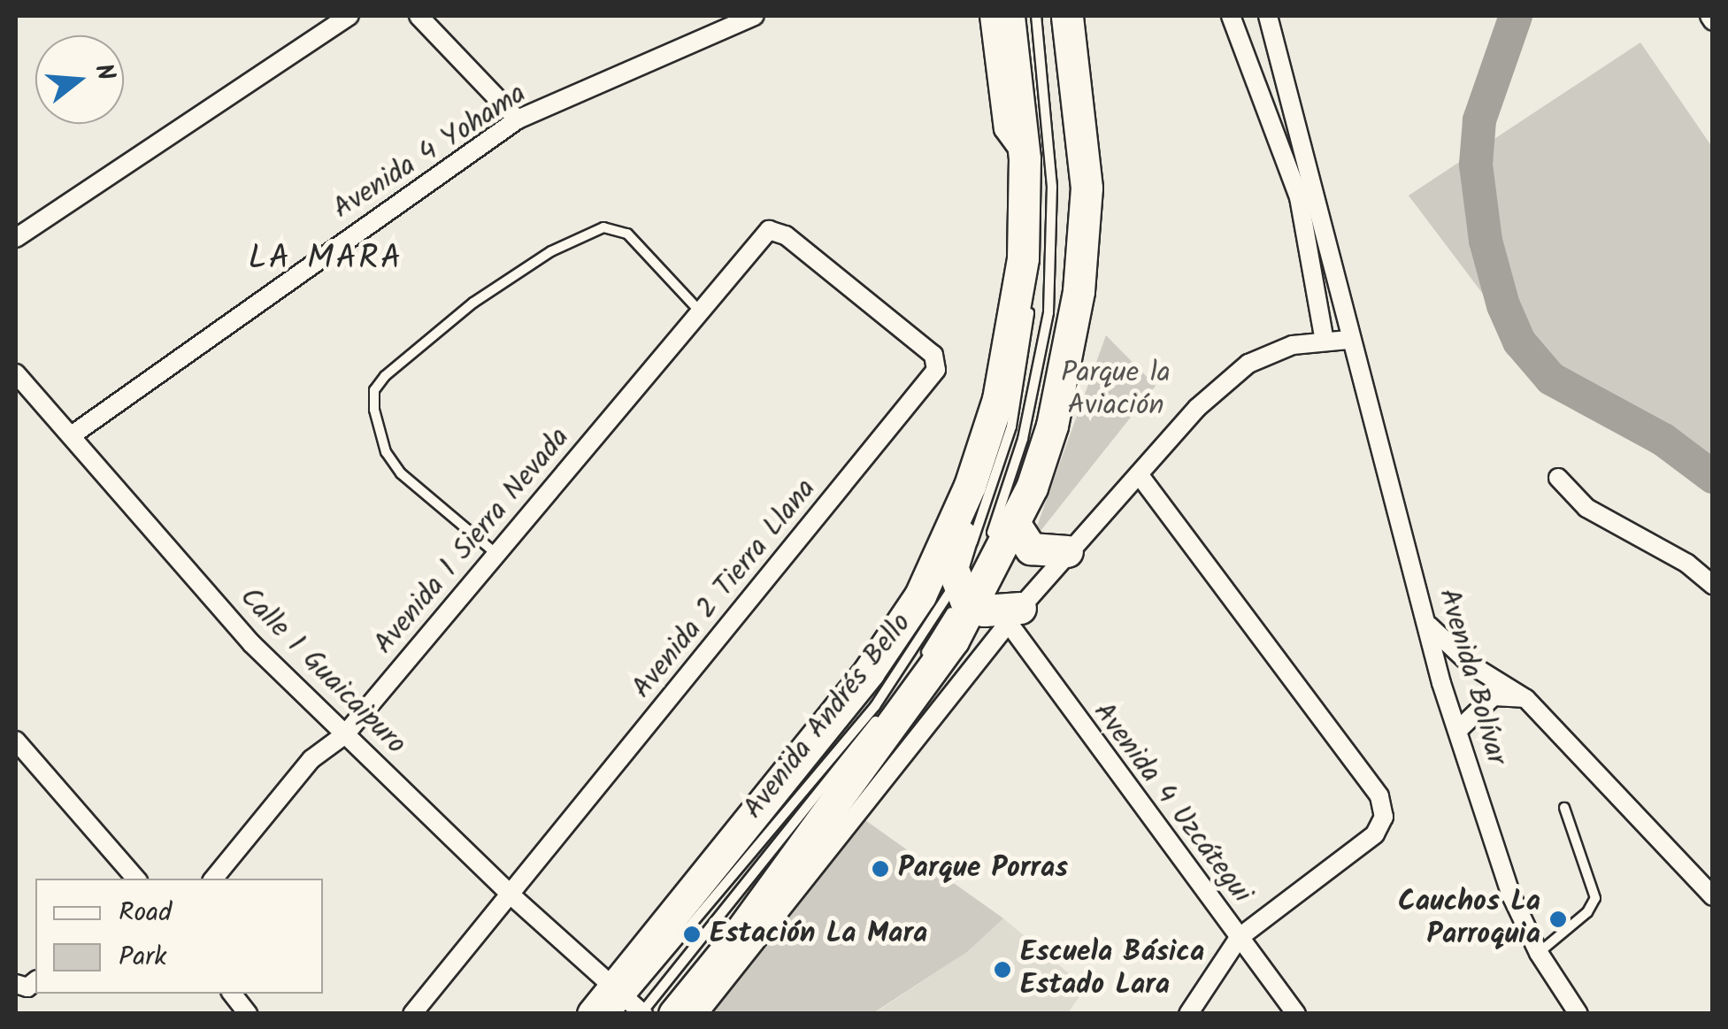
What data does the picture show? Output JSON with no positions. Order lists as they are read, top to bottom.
{
  "streets": {
    "highway": ["Avenida Andrés Bello"],
    "street": [
      "Avenida 4 Yohama",
      "Avenida 1 Sierra Nevada",
      "Avenida 2 Tierra Llana",
      "Calle 1 Guaicaipuro",
      "Avenida Bolívar",
      "Avenida 4 Uzcátegui"
    ]
  },
  "crossings": [
    ["Avenida 4 Yohama", "Calle 1 Guaicaipuro"],
    ["Avenida 1 Sierra Nevada", "Avenida 2 Tierra Llana"],
    ["Avenida 1 Sierra Nevada", "Calle 1 Guaicaipuro"],
    ["Avenida 2 Tierra Llana", "Calle 1 Guaicaipuro"],
    ["Calle 1 Guaicaipuro", "Avenida Andrés Bello"],
    ["Avenida Andrés Bello", "Avenida 4 Uzcátegui"]
  ],
  "districts": ["LA MARA"],
  "parks": ["Parque la Aviación"],
  "places": [
    "Parque Porras",
    "Cauchos La Parroquia",
    "Estación La Mara",
    "Escuela Básica Estado Lara"
  ],
  "legend": ["Road", "Park"],
  "north": "right"
}
